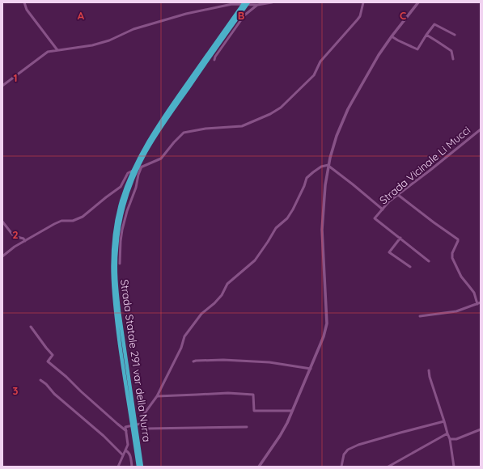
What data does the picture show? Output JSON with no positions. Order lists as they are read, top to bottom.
{
  "streets": {
    "highway": ["Strada Statale 291 var della Nurra"],
    "street": ["Strada Vicinale Li Mucci"]
  },
  "grid": {
    "columns": ["A", "B", "C"],
    "rows": ["1", "2", "3"]
  }
}
